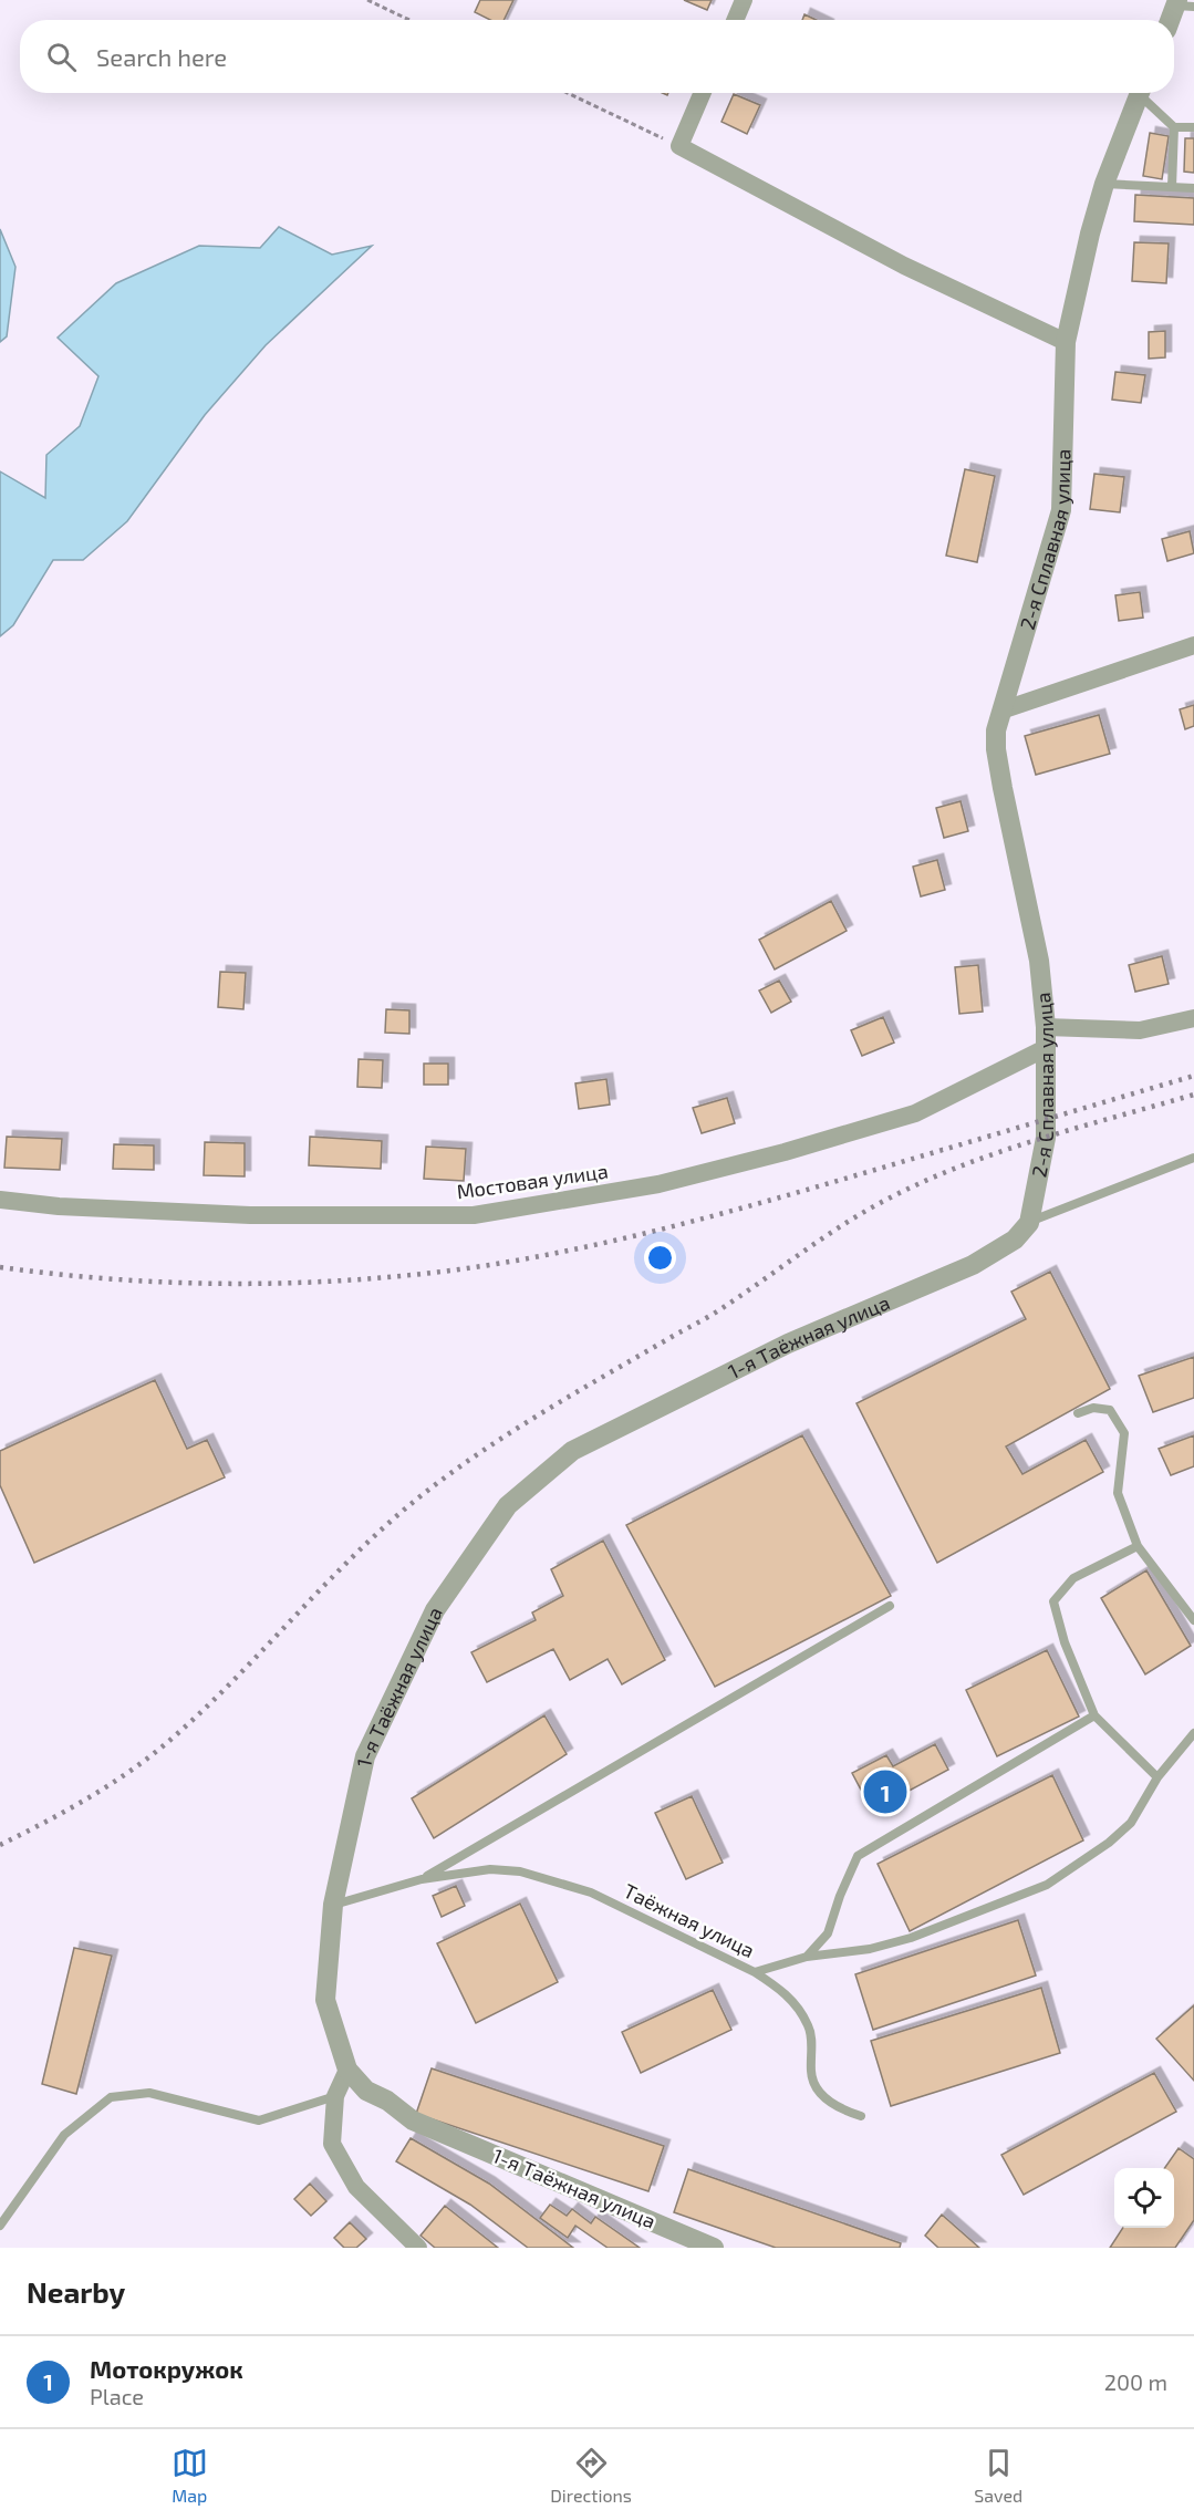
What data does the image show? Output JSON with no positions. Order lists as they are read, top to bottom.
{
  "streets": {
    "street": ["2-я Сплавная улица", "Мостовая улица", "1-я Таёжная улица"],
    "lane": ["Таёжная улица"]
  },
  "crossings": [
    ["2-я Сплавная улица", "Мостовая улица"],
    ["2-я Сплавная улица", "1-я Таёжная улица"],
    ["1-я Таёжная улица", "Таёжная улица"]
  ],
  "page": {
    "search": "Search here",
    "pins": "1",
    "heading": "Nearby",
    "list": [
      {
        "mark": "1",
        "name": "Мотокружок",
        "note": "Place",
        "value": "200 m"
      }
    ],
    "nav": ["Map", "Directions", "Saved"]
  }
}
